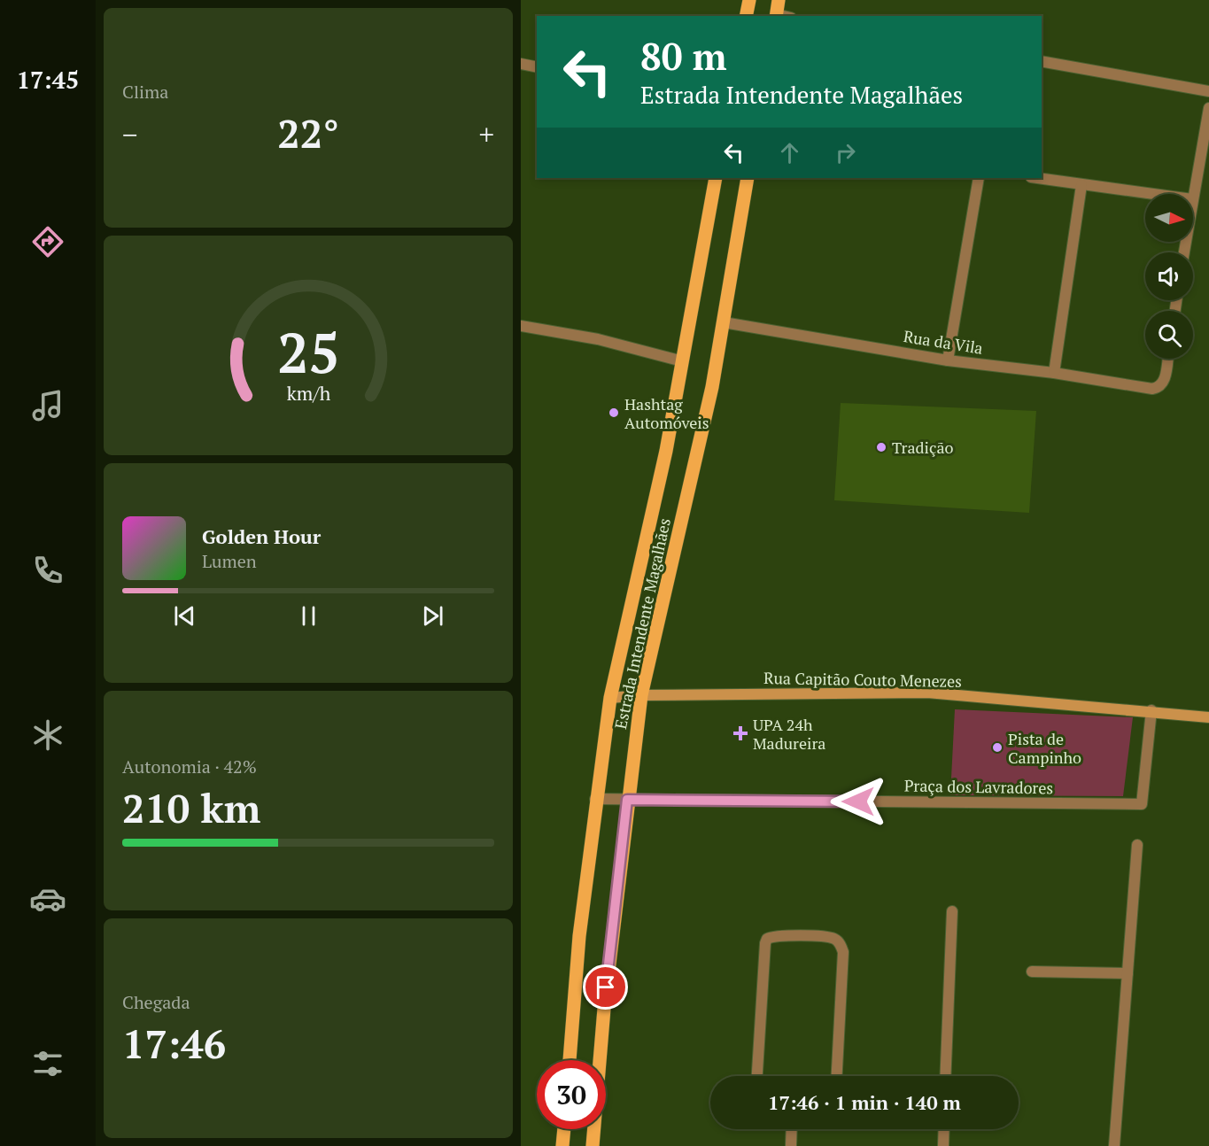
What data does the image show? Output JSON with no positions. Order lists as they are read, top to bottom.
{
  "streets": {
    "main road": ["Estrada Intendente Magalhães"],
    "street": ["Rua da Vila", "Rua Capitão Couto Menezes", "Praça dos Lavradores"]
  },
  "crossings": [
    ["Rua da Vila", "Estrada Intendente Magalhães"],
    ["Estrada Intendente Magalhães", "Rua Capitão Couto Menezes"],
    ["Estrada Intendente Magalhães", "Praça dos Lavradores"],
    ["Rua Capitão Couto Menezes", "Praça dos Lavradores"]
  ],
  "places": {
    "other": ["Hashtag Automóveis", "Tradição", "Pista de Campinho"],
    "health": ["UPA 24h Madureira"]
  },
  "north": "right",
  "page": {
    "tabs": "17:45",
    "tile": [
      "Clima",
      ["Autonomia · 42%", "210 km"],
      ["Chegada", "17:46"]
    ],
    "turn": ["80 m", "Estrada Intendente Magalhães"],
    "heat": ["−", "22°", "+"],
    "song": ["Golden Hour", "Lumen"],
    "limit": "30",
    "trip": "17:46 · 1 min · 140 m",
    "gauge": ["25", "km/h"]
  }
}
